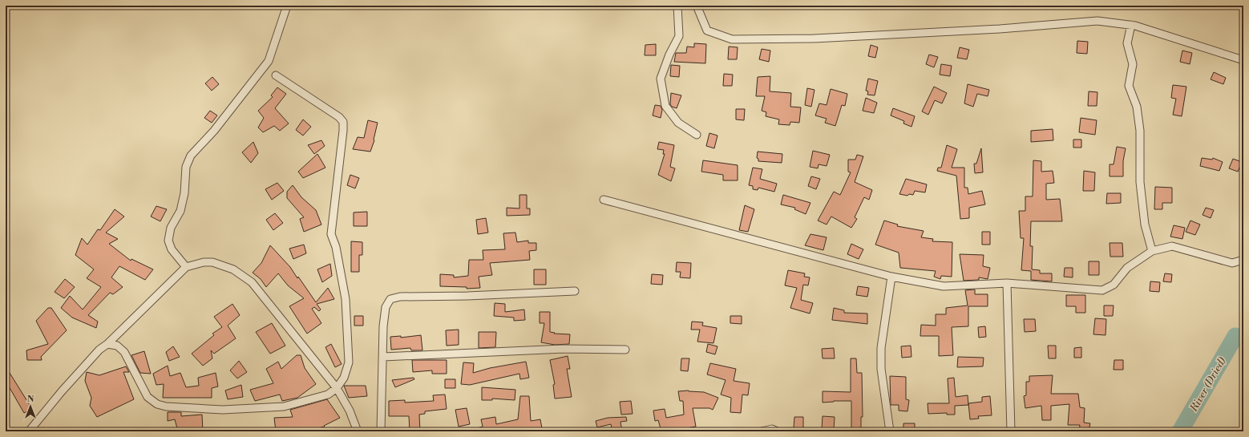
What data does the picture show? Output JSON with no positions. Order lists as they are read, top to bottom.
{
  "water": ["River (Dried)"],
  "north": "top"
}
